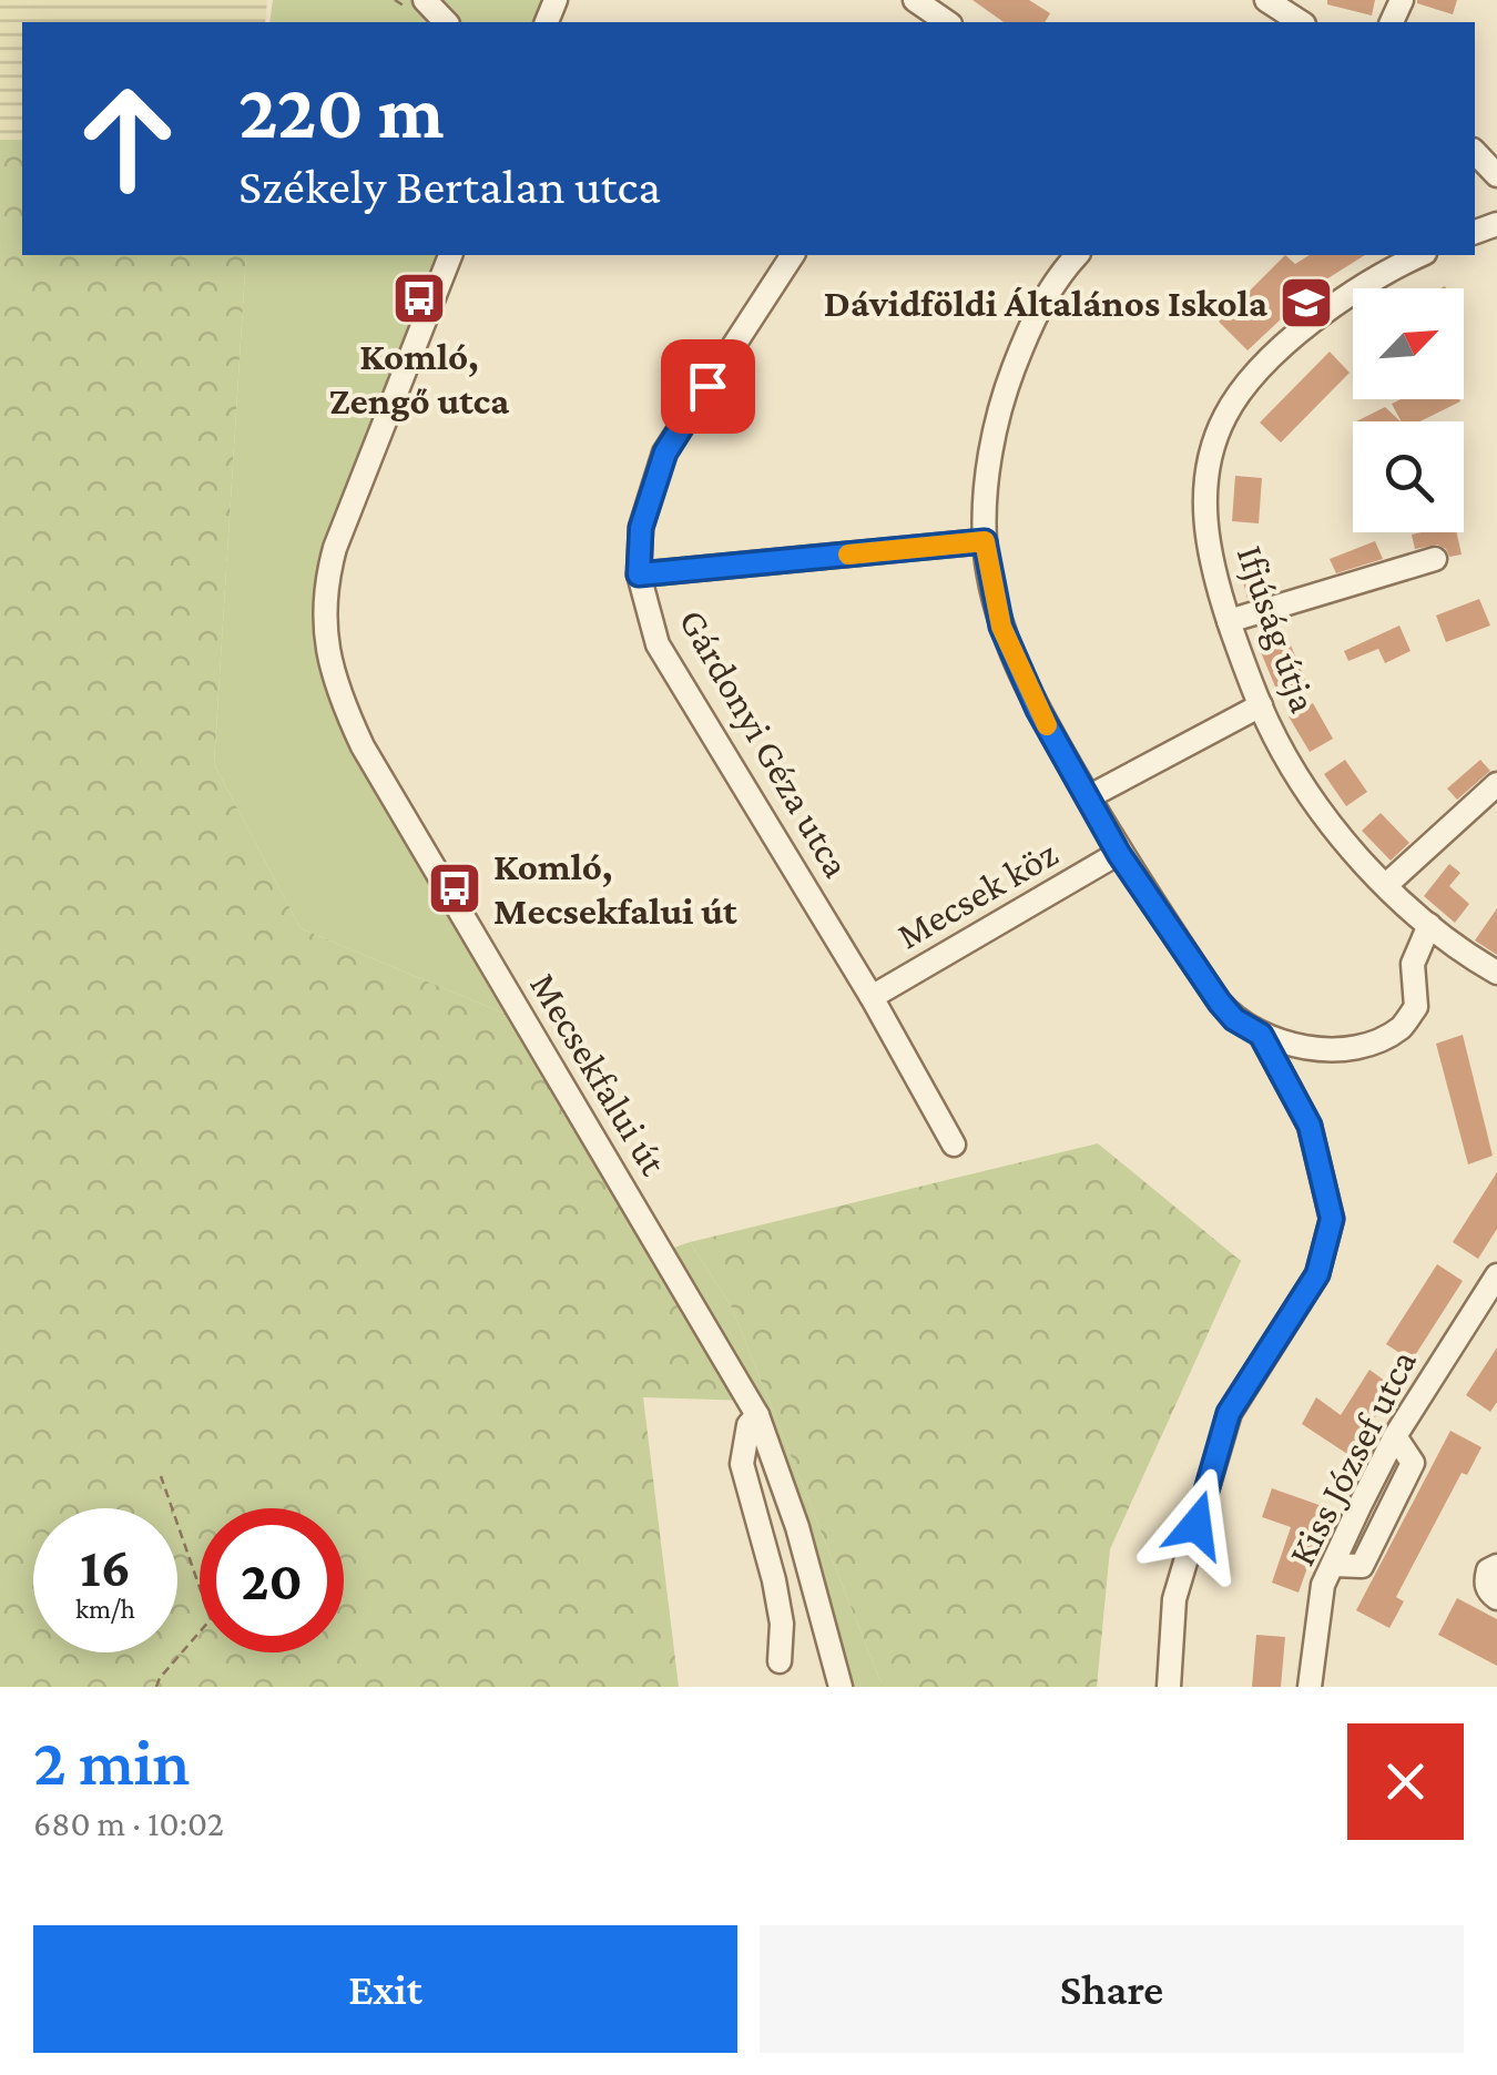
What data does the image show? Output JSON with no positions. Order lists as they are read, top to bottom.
{
  "streets": {
    "street": [
      "Ifjúság útja",
      "Gárdonyi Géza utca",
      "Mecsek köz",
      "Mecsekfalui út",
      "Kiss József utca"
    ]
  },
  "crossings": [
    ["Gárdonyi Géza utca", "Mecsek köz"]
  ],
  "places": {
    "bus stop": ["Komló, Zengő utca", "Komló, Mecsekfalui út"],
    "school or university": ["Dávidföldi Általános Iskola"]
  },
  "north": "top right",
  "page": {
    "turn": ["220 m", "Székely Bertalan utca"],
    "speed": "16 km/h",
    "limit": "20",
    "heading": ["2 min", "680 m · 10:02"],
    "buttons": ["Exit", "Share"]
  }
}
